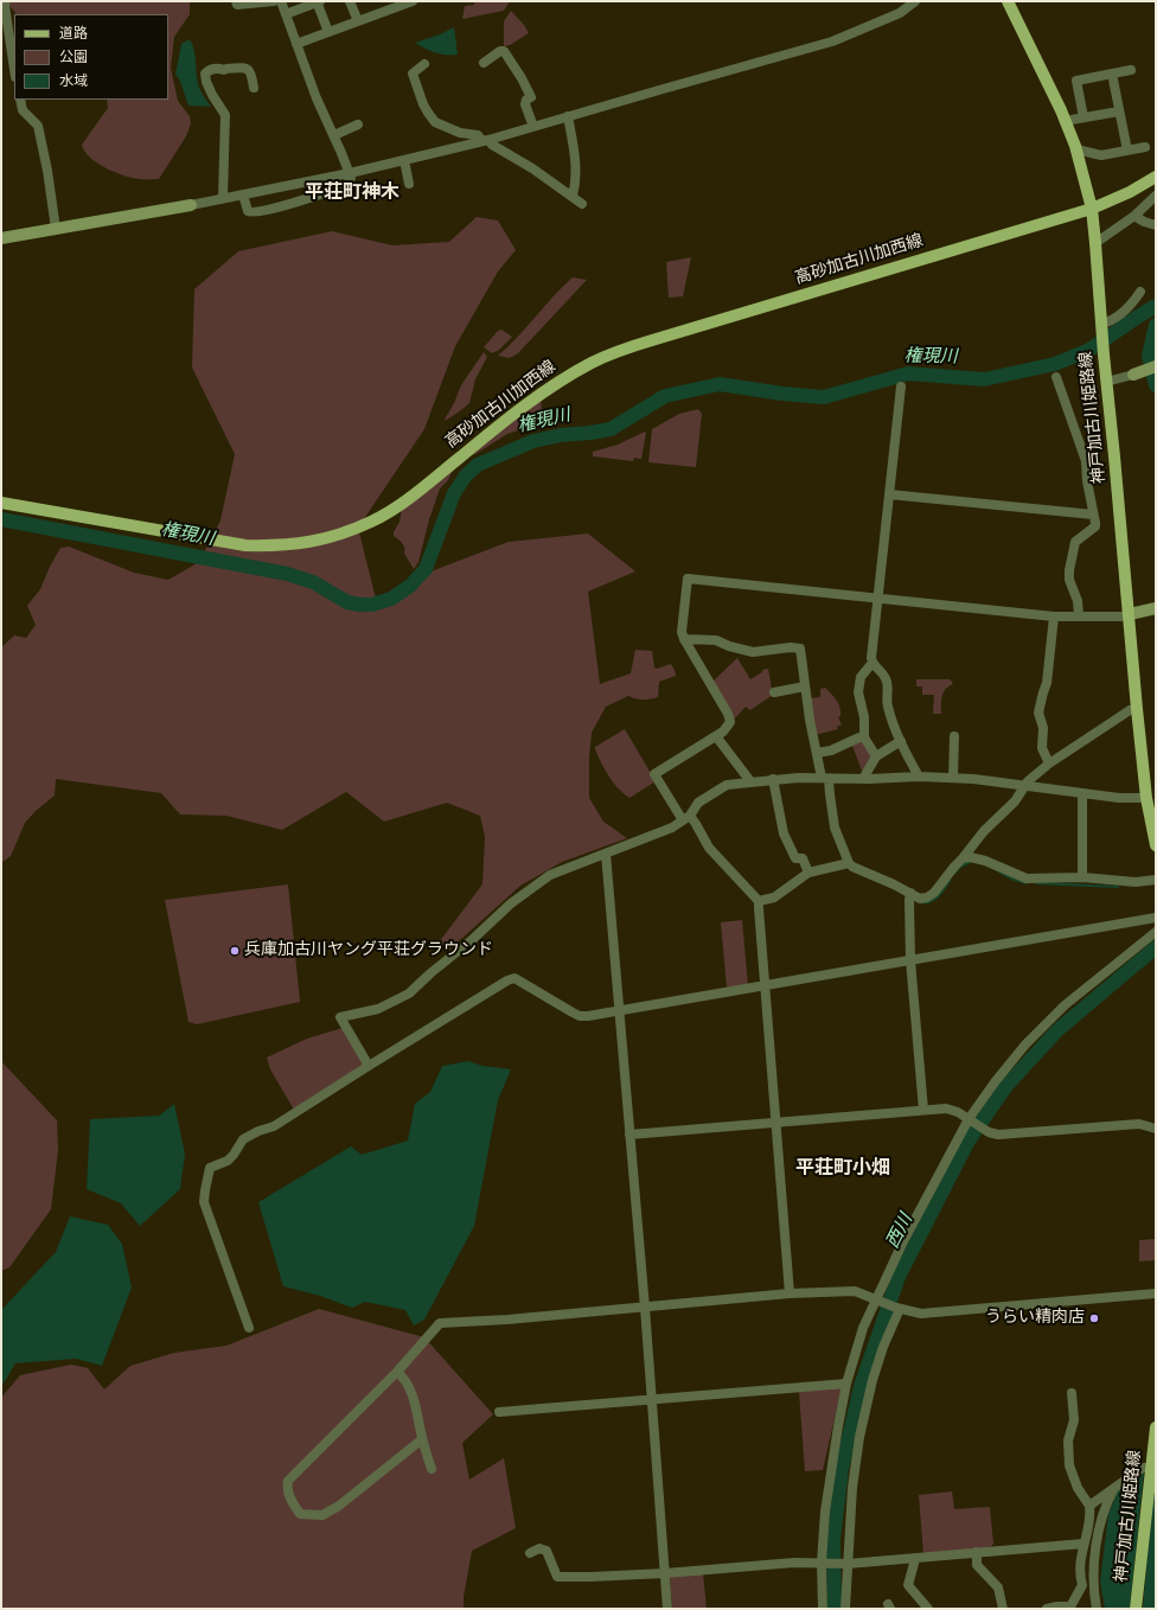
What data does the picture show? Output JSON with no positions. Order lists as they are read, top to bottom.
{
  "streets": {
    "main road": ["高砂加古川加西線", "神戸加古川姫路線"]
  },
  "crossings": [
    ["高砂加古川加西線", "神戸加古川姫路線"]
  ],
  "districts": ["平荘町神木", "平荘町小畑"],
  "water": ["権現川", "西川"],
  "places": ["兵庫加古川ヤング平荘グラウンド", "うらい精肉店"],
  "legend": ["道路", "公園", "水域"]
}
